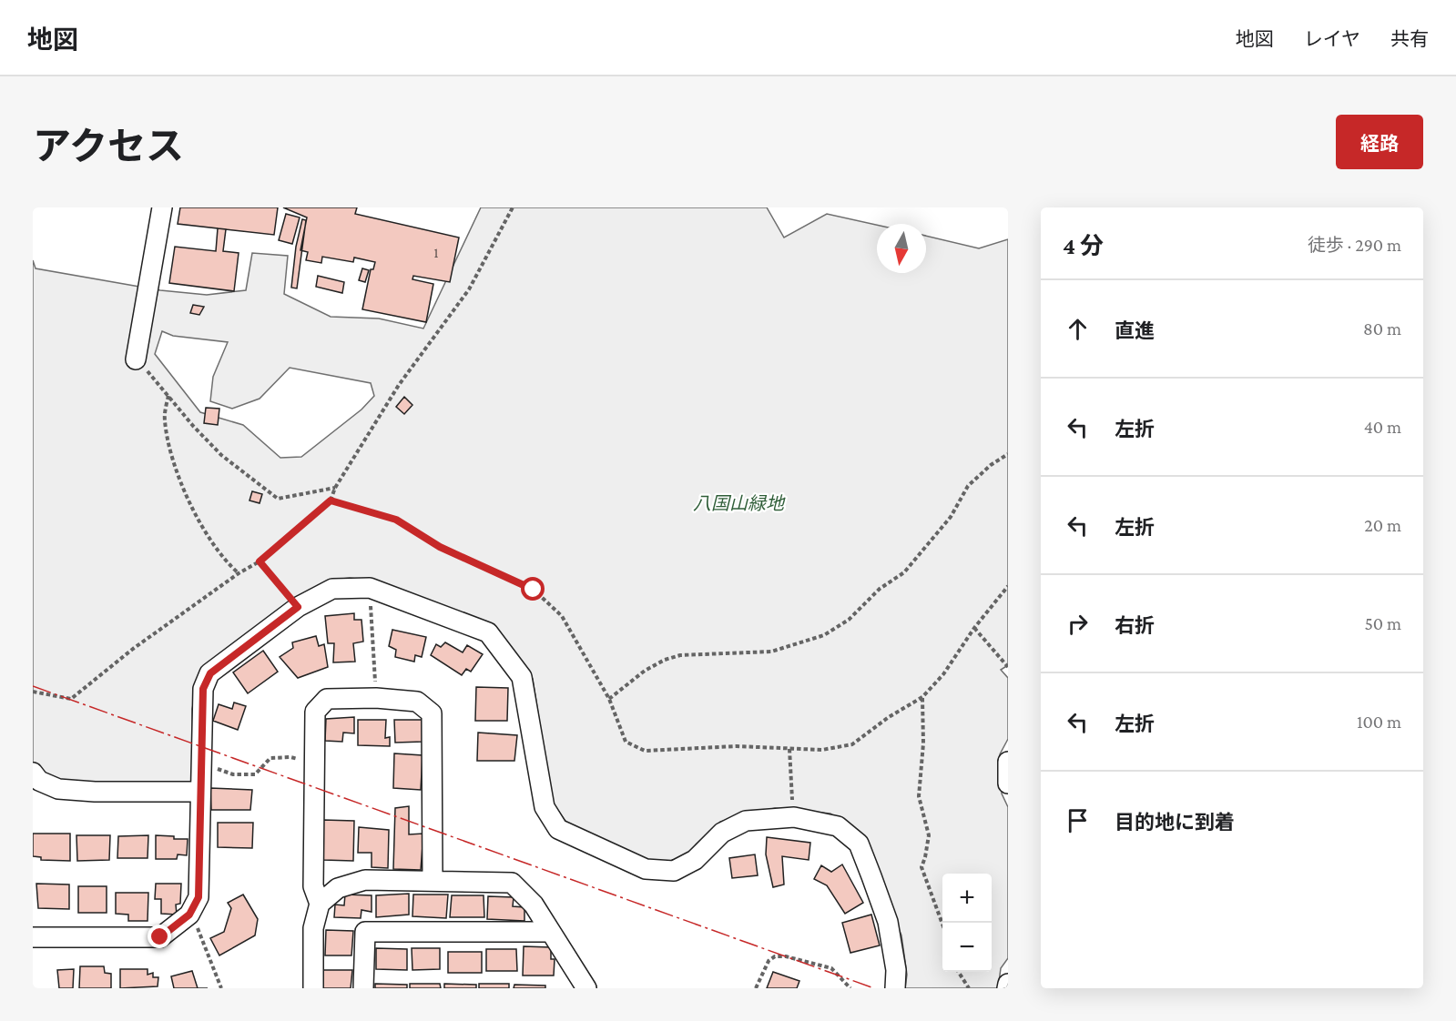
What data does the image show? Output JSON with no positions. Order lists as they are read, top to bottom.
{
  "parks": ["八国山緑地"],
  "house_numbers": ["1"],
  "north": "bottom",
  "page": {
    "header": "地図",
    "nav": ["地図", "レイヤ", "共有"],
    "title": "アクセス",
    "buttons": "経路",
    "heading": ["4 分", "徒歩 · 290 m"],
    "list": [
      ["直進", "80 m"],
      ["左折", "40 m"],
      ["左折", "20 m"],
      ["右折", "50 m"],
      ["左折", "100 m"],
      "目的地に到着"
    ],
    "map_buttons": ["+", "−"]
  }
}
